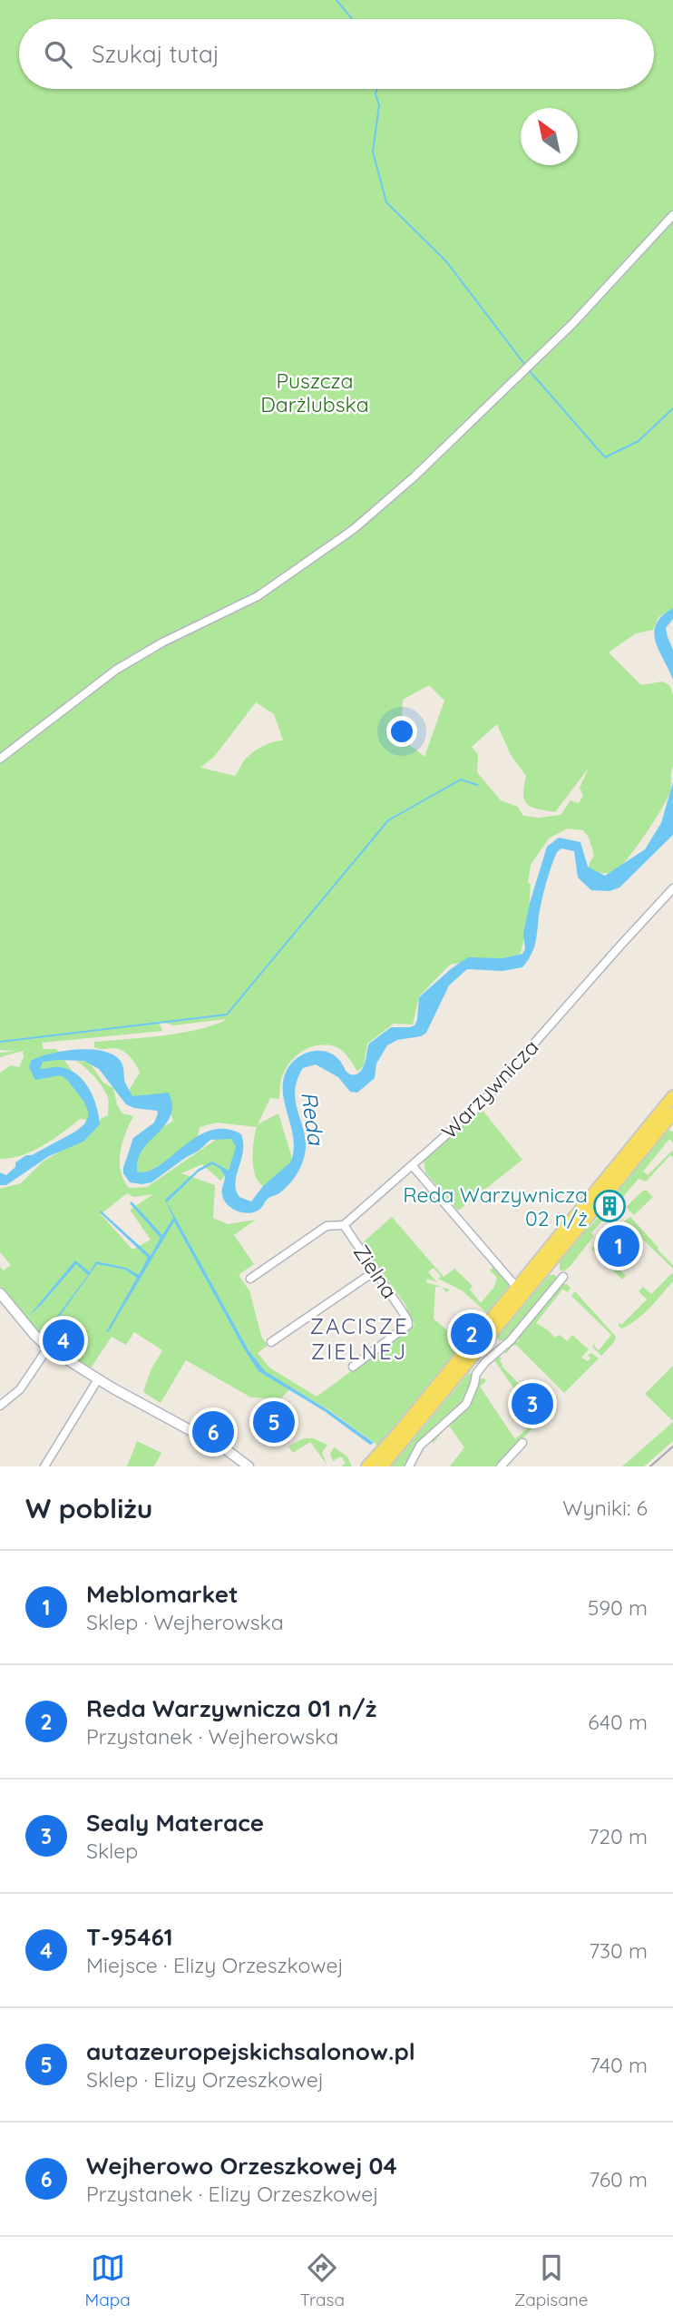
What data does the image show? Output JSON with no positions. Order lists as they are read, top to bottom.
{
  "streets": {
    "street": ["Warzywnicza", "Zielna"]
  },
  "crossings": [
    ["Warzywnicza", "Zielna"]
  ],
  "districts": ["ZACISZE ZIELNEJ"],
  "water": ["Reda"],
  "parks": ["Puszcza Darżlubska"],
  "places": {
    "building": ["Reda Warzywnicza 02 n/ż"]
  },
  "north": "top left",
  "page": {
    "search": "Szukaj tutaj",
    "pins": [
      "1",
      "2",
      "4",
      "3",
      "5",
      "6"
    ],
    "heading": ["W pobliżu", "Wyniki: 6"],
    "list": [
      {
        "mark": "1",
        "name": "Meblomarket",
        "note": "Sklep · Wejherowska",
        "value": "590 m"
      },
      {
        "mark": "2",
        "name": "Reda Warzywnicza 01 n/ż",
        "note": "Przystanek · Wejherowska",
        "value": "640 m"
      },
      {
        "mark": "3",
        "name": "Sealy Materace",
        "note": "Sklep",
        "value": "720 m"
      },
      {
        "mark": "4",
        "name": "T-95461",
        "note": "Miejsce · Elizy Orzeszkowej",
        "value": "730 m"
      },
      {
        "mark": "5",
        "name": "autazeuropejskichsalonow.pl",
        "note": "Sklep · Elizy Orzeszkowej",
        "value": "740 m"
      },
      {
        "mark": "6",
        "name": "Wejherowo Orzeszkowej 04",
        "note": "Przystanek · Elizy Orzeszkowej",
        "value": "760 m"
      }
    ],
    "nav": ["Mapa", "Trasa", "Zapisane"]
  }
}
